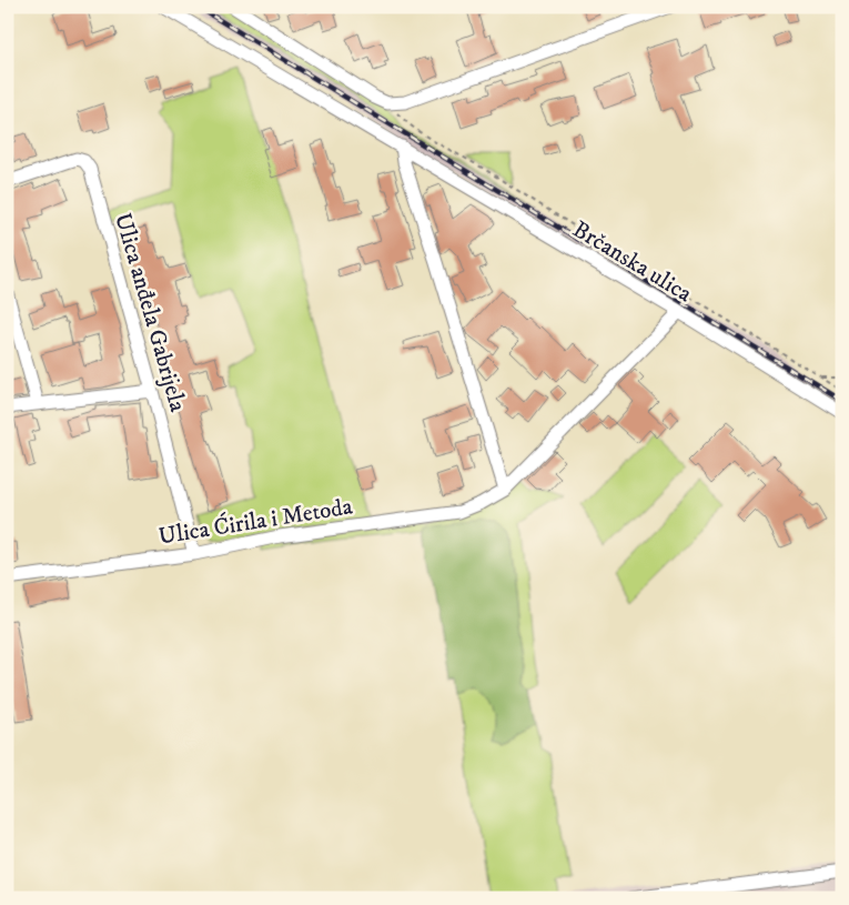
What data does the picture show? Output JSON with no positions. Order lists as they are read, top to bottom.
{
  "streets": {
    "street": ["Brčanska ulica", "Ulica anđela Gabrijela", "Ulica Ćirila i Metoda"]
  },
  "crossings": [
    ["Brčanska ulica", "Ulica Ćirila i Metoda"],
    ["Ulica anđela Gabrijela", "Ulica Ćirila i Metoda"]
  ]
}
